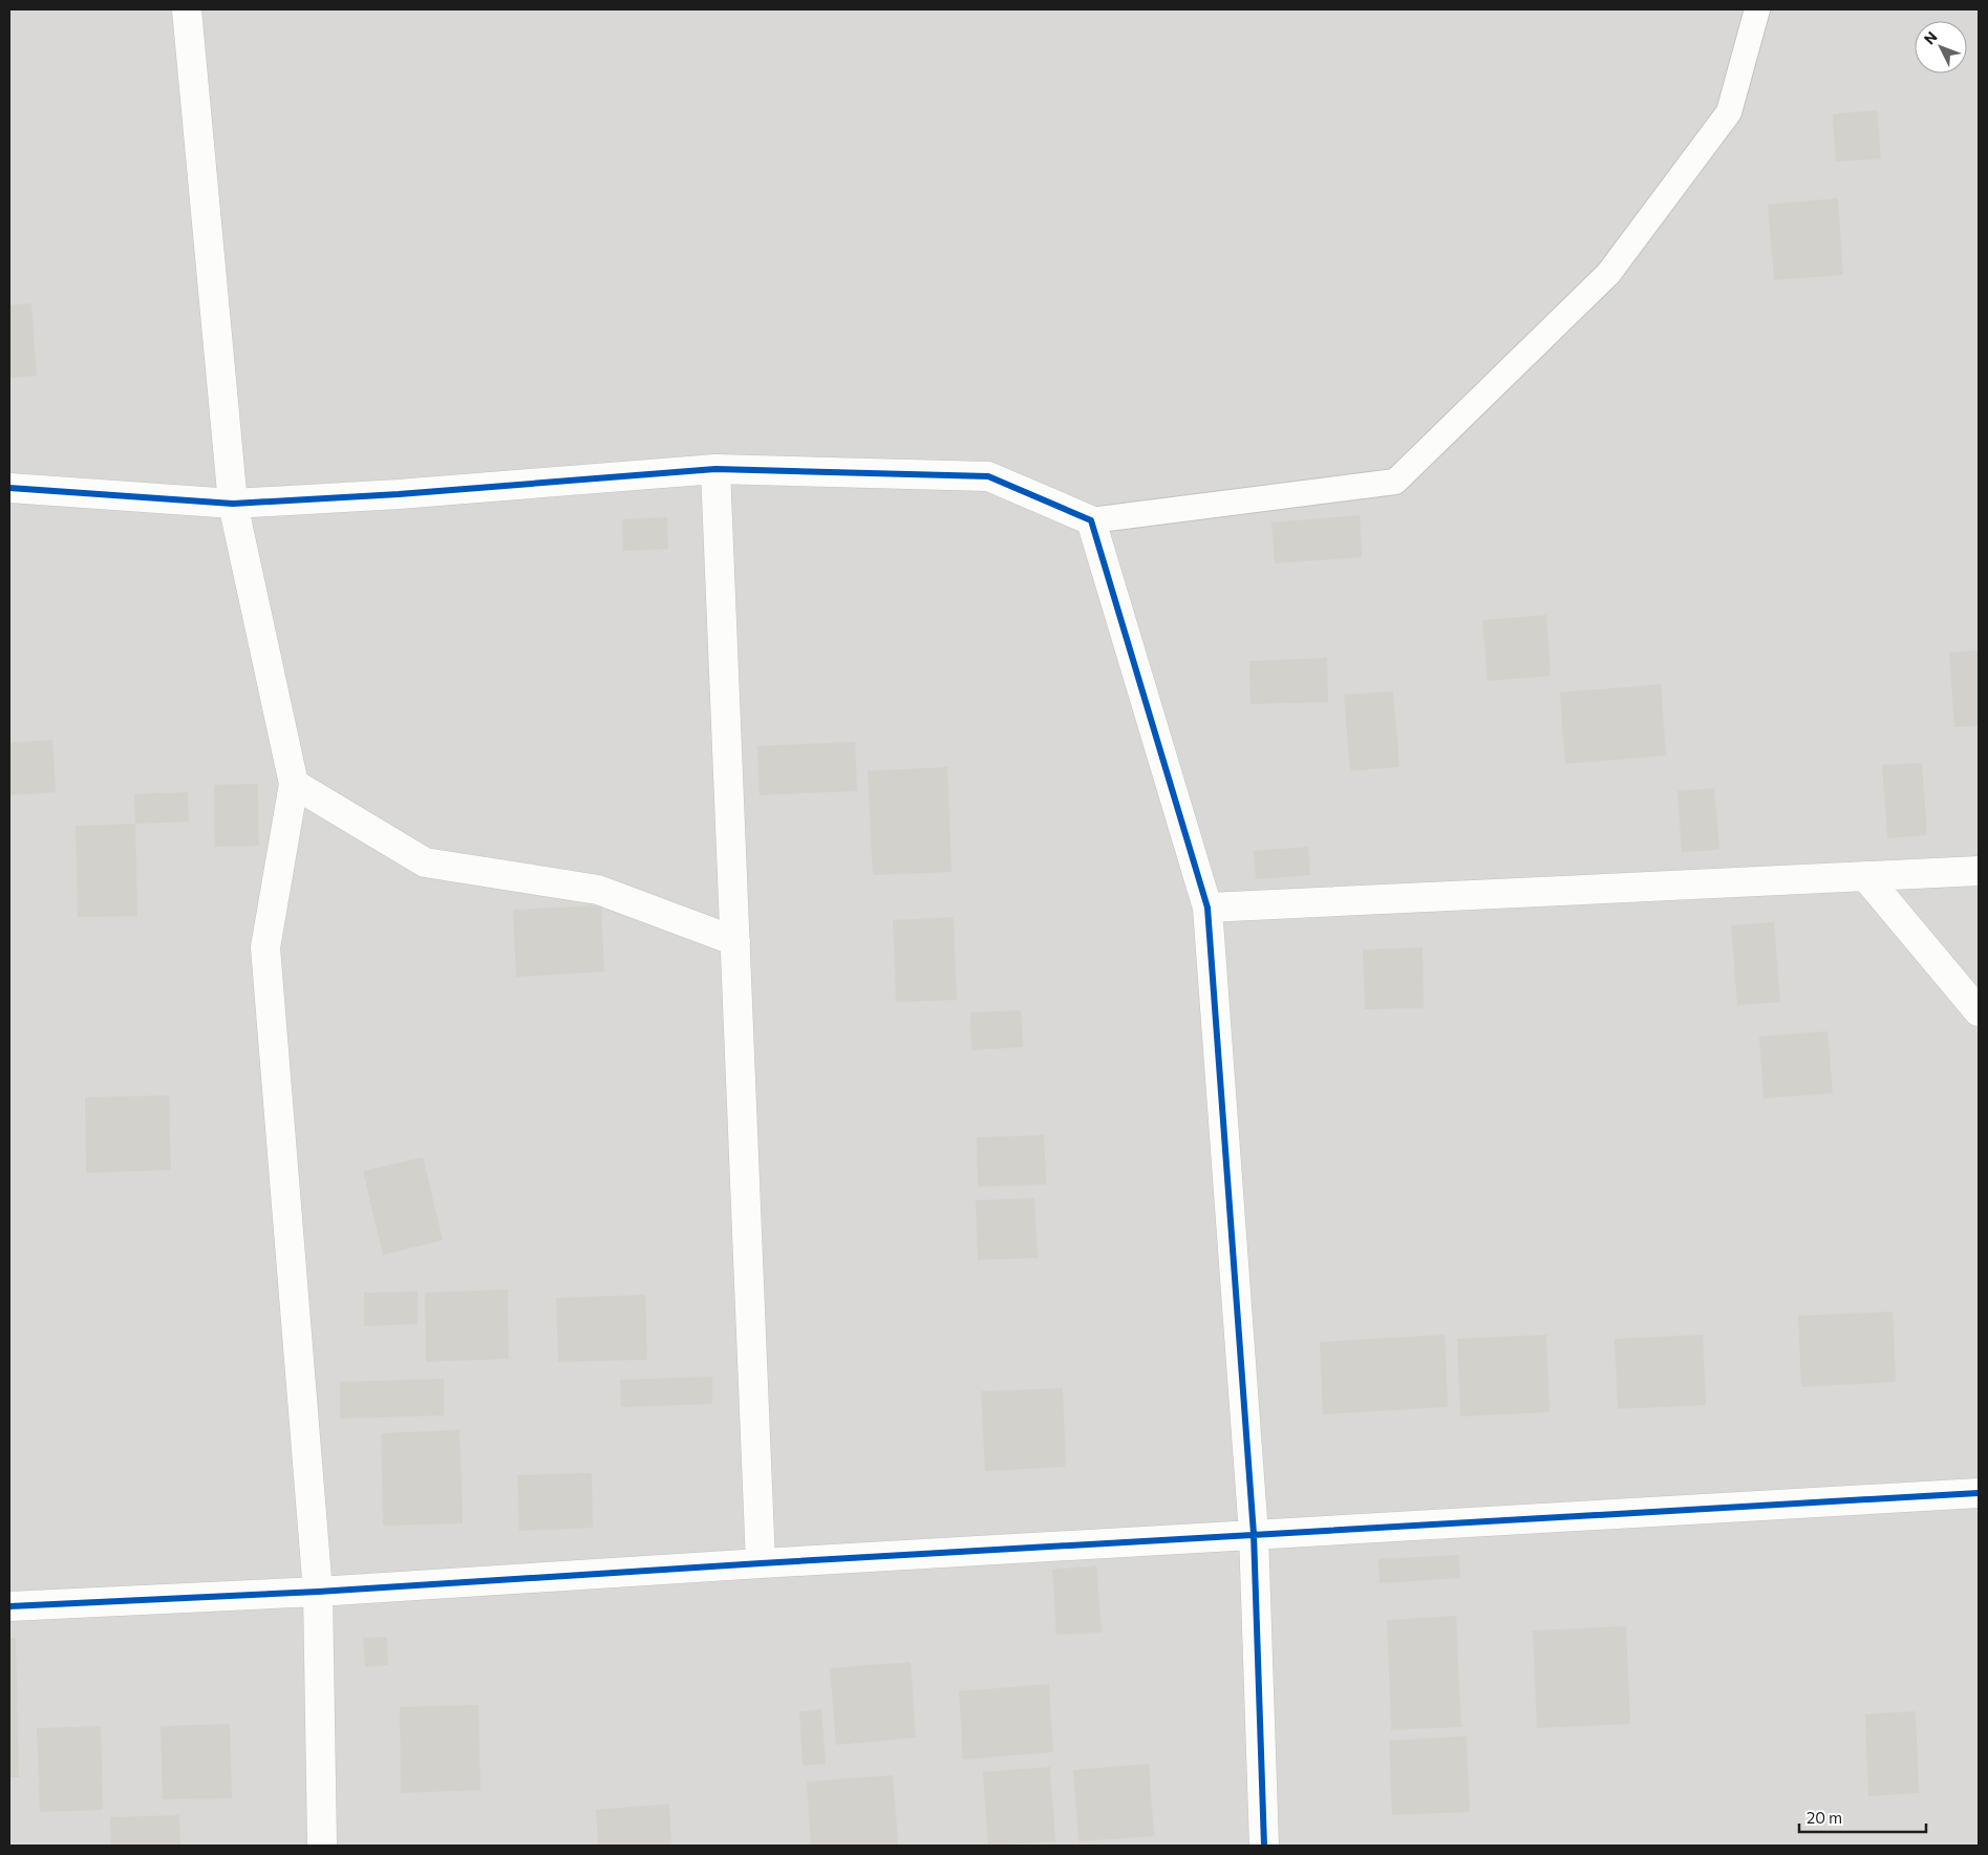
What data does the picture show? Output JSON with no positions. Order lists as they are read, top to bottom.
{
  "scale_bar": "20 m",
  "north": "top left"
}
